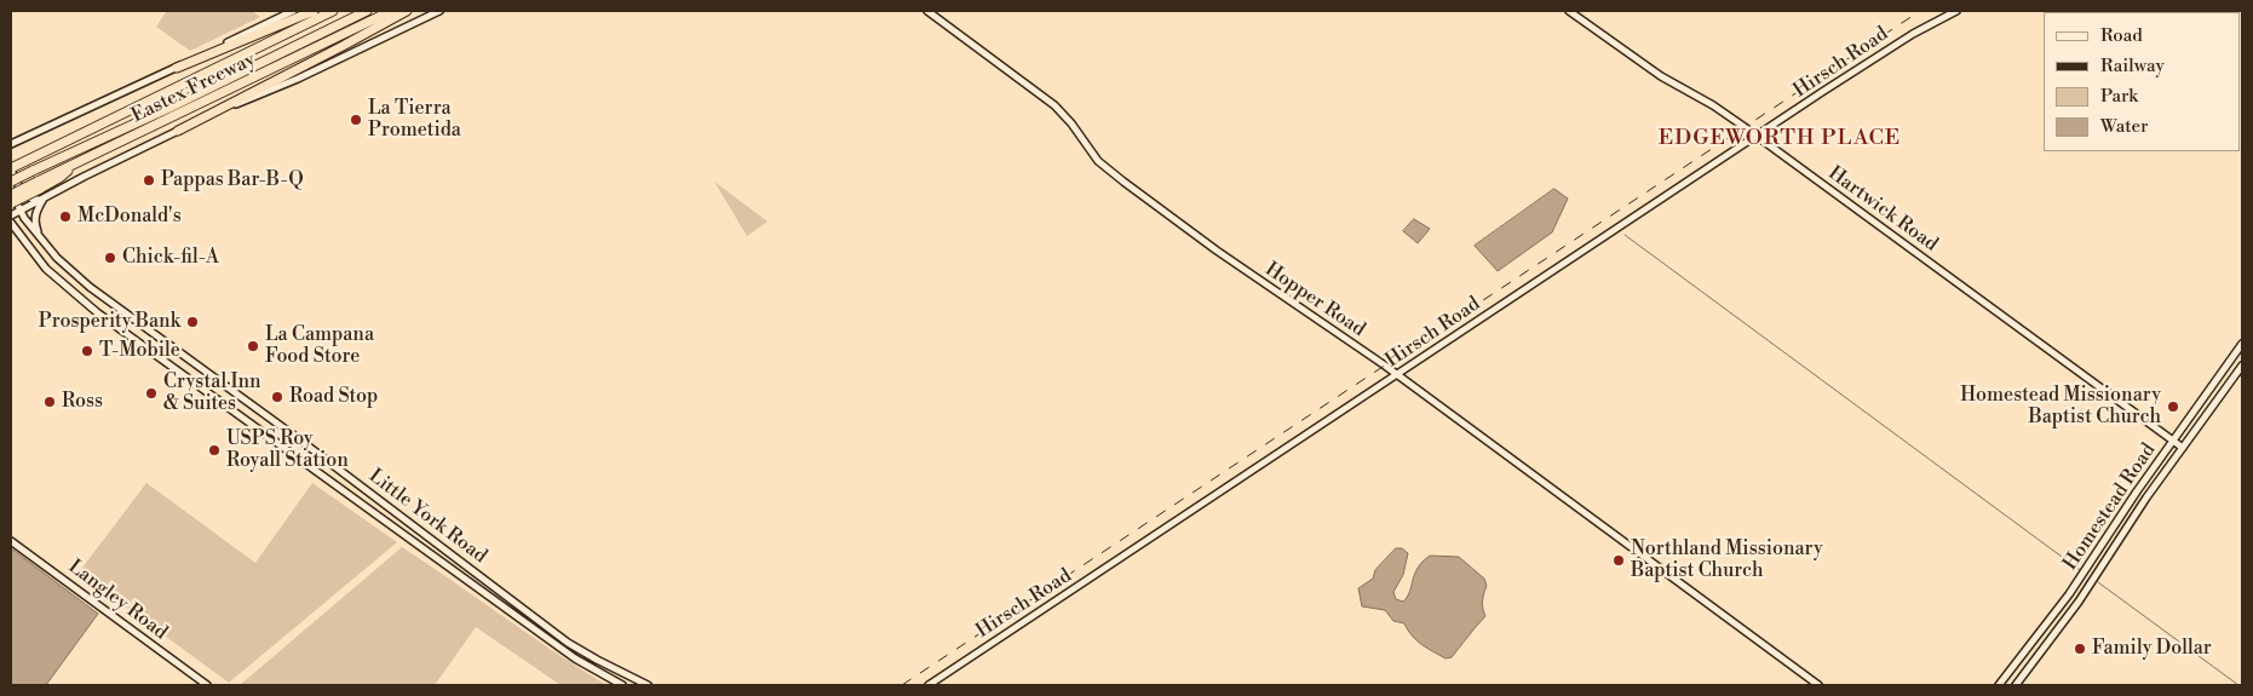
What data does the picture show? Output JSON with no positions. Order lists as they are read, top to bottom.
{
  "streets": {
    "highway": ["Eastex Freeway"],
    "main road": [
      "Hirsch Road",
      "Hartwick Road",
      "Hopper Road",
      "Homestead Road",
      "Little York Road",
      "Langley Road"
    ]
  },
  "crossings": [
    ["Hirsch Road", "Hartwick Road"],
    ["Hirsch Road", "Hopper Road"],
    ["Eastex Freeway", "Little York Road"],
    ["Hartwick Road", "Homestead Road"]
  ],
  "districts": ["EDGEWORTH PLACE"],
  "places": [
    "La Tierra Prometida",
    "Pappas Bar-B-Q",
    "McDonald's",
    "Chick-fil-A",
    "Prosperity Bank",
    "La Campana Food Store",
    "T-Mobile",
    "Crystal Inn & Suites",
    "Road Stop",
    "Ross",
    "Homestead Missionary Baptist Church",
    "USPS Roy Royall Station",
    "Northland Missionary Baptist Church",
    "Family Dollar"
  ],
  "legend": [
    "Road",
    "Railway",
    "Park",
    "Water"
  ]
}
